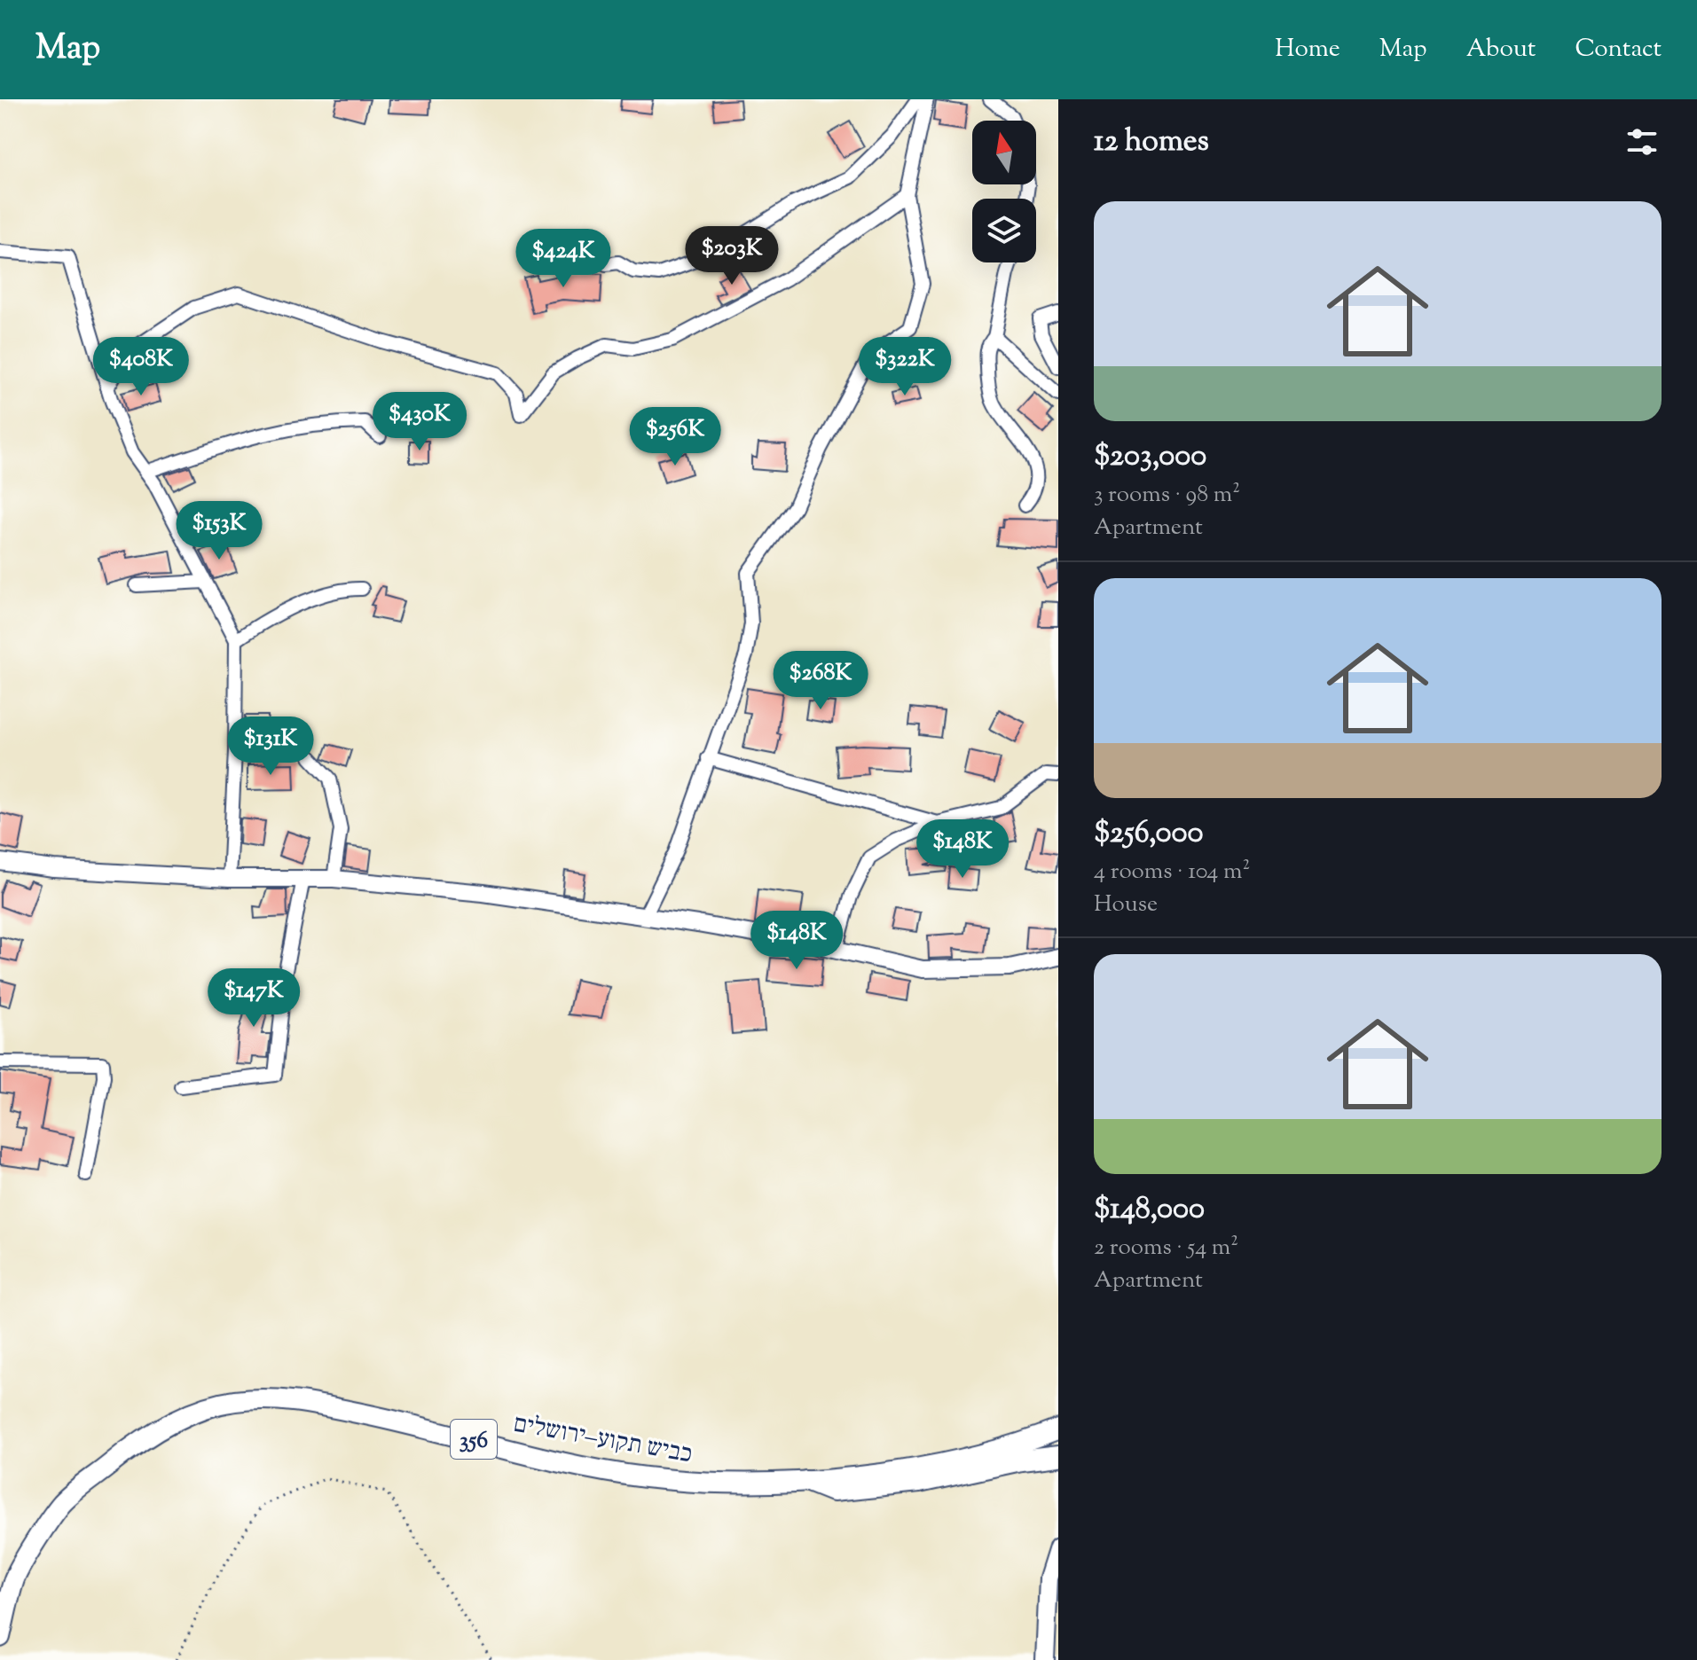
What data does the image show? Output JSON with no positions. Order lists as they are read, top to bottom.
{
  "streets": {
    "main road": ["כביש תקוע–ירושלים", "356"]
  },
  "north": "top",
  "page": {
    "header": "Map",
    "nav": [
      "Home",
      "Map",
      "About",
      "Contact"
    ],
    "heading": "12 homes",
    "list": [
      {
        "name": "$203,000",
        "note": "3 rooms · 98 m² · Apartment"
      },
      {
        "name": "$256,000",
        "note": "4 rooms · 104 m² · House"
      },
      {
        "name": "$148,000",
        "note": "2 rooms · 54 m² · Apartment"
      }
    ],
    "price": [
      "$203K",
      "$424K",
      "$408K",
      "$322K",
      "$430K",
      "$256K",
      "$153K",
      "$268K",
      "$131K",
      "$148K",
      "$148K",
      "$147K"
    ]
  }
}
